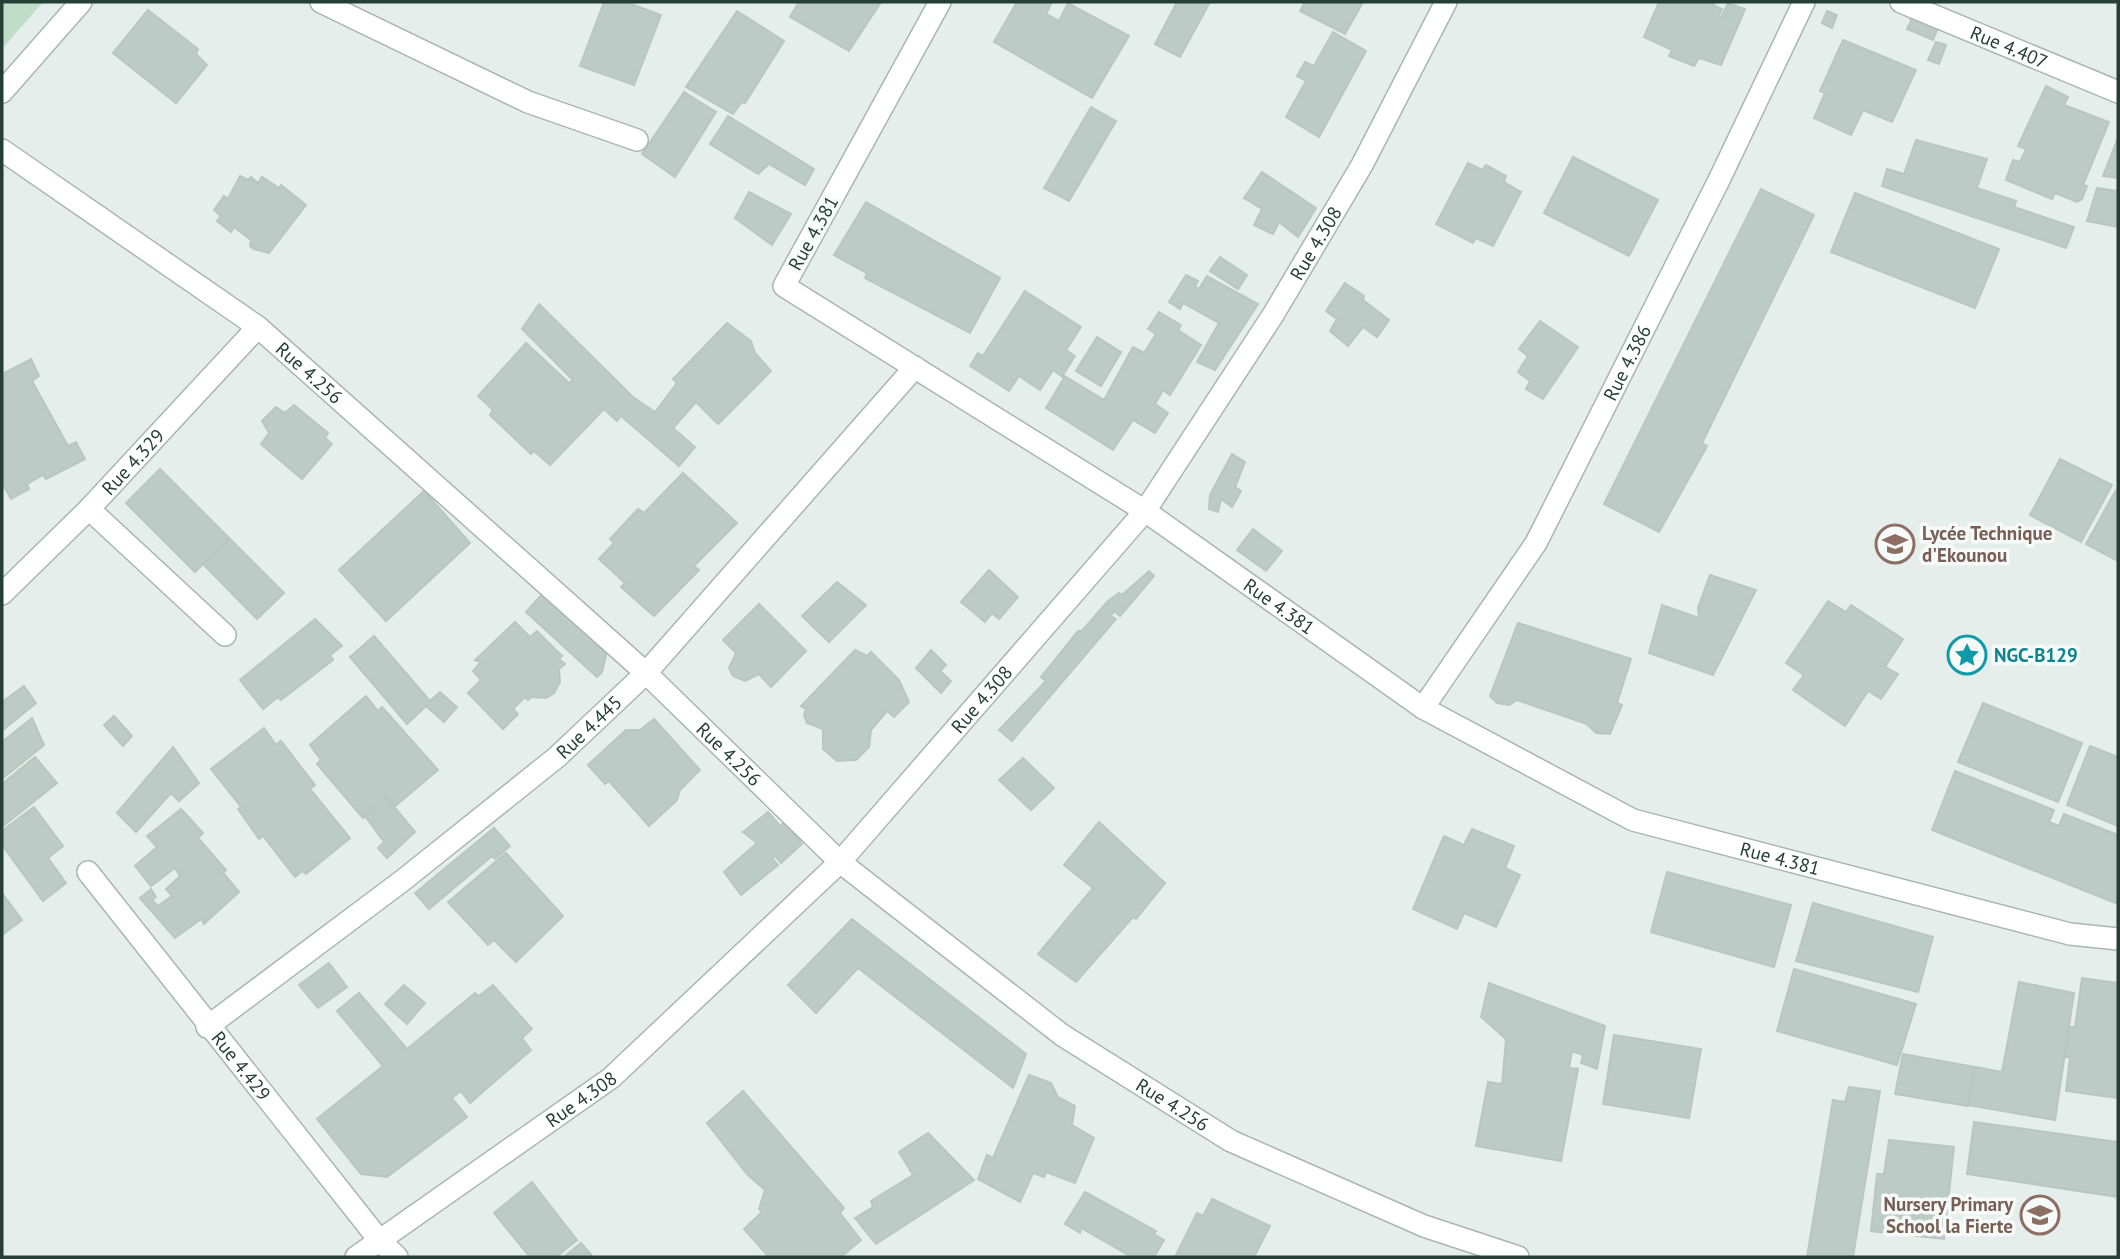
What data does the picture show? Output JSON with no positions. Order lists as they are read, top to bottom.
{
  "streets": {
    "street": [
      "Rue 4.407",
      "Rue 4.381",
      "Rue 4.308",
      "Rue 4.386",
      "Rue 4.256",
      "Rue 4.329",
      "Rue 4.445",
      "Rue 4.429"
    ]
  },
  "crossings": [
    ["Rue 4.381", "Rue 4.308"],
    ["Rue 4.381", "Rue 4.386"],
    ["Rue 4.381", "Rue 4.445"],
    ["Rue 4.308", "Rue 4.256"],
    ["Rue 4.308", "Rue 4.429"],
    ["Rue 4.256", "Rue 4.329"],
    ["Rue 4.256", "Rue 4.445"],
    ["Rue 4.445", "Rue 4.429"]
  ],
  "places": {
    "school or university": ["Lycée Technique d'Ekounou", "Nursery Primary School la Fierte"],
    "place": ["NGC-B129"]
  }
}
